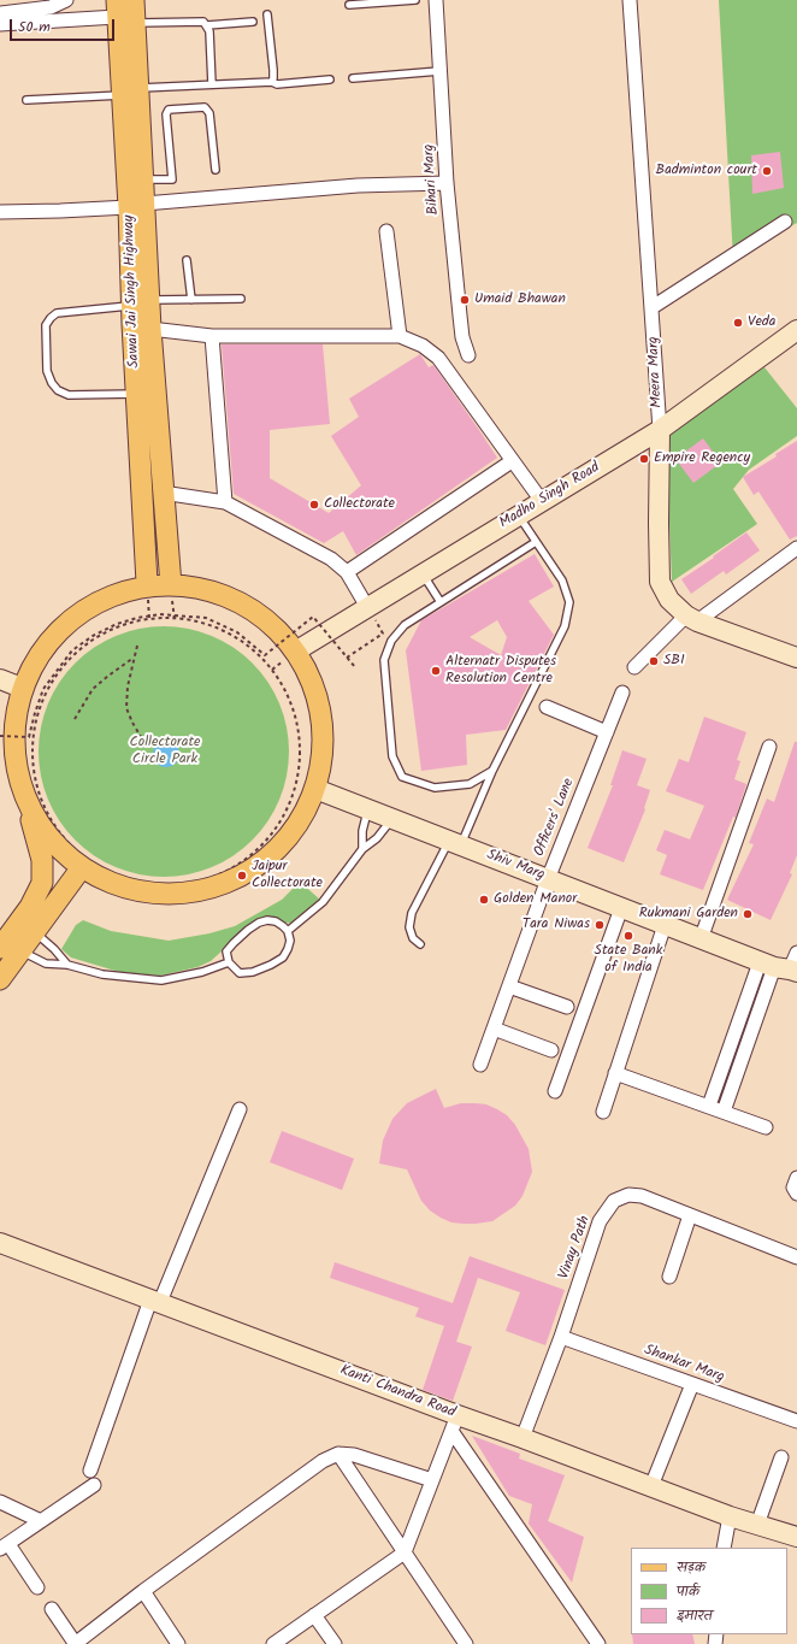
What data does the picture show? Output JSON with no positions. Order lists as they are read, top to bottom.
{
  "streets": {
    "main road": ["Sawai Jai Singh Highway"],
    "street": [
      "Bihari Marg",
      "Meera Marg",
      "Madho Singh Road",
      "Officers' Lane",
      "Shiv Marg",
      "Vinay Path",
      "Shankar Marg",
      "Kanti Chandra Road"
    ]
  },
  "crossings": [
    ["Meera Marg", "Madho Singh Road"],
    ["Officers' Lane", "Shiv Marg"],
    ["Vinay Path", "Shankar Marg"],
    ["Vinay Path", "Kanti Chandra Road"]
  ],
  "parks": ["Collectorate Circle Park"],
  "places": [
    "Badminton court",
    "Umaid Bhawan",
    "Veda",
    "Empire Regency",
    "Collectorate",
    "SBI",
    "Alternatr Disputes Resolution Centre",
    "Jaipur Collectorate",
    "Golden Manor",
    "Rukmani Garden",
    "Tara Niwas",
    "State Bank of India"
  ],
  "legend": ["सड़क", "पार्क", "इमारत"],
  "scale_bar": "50 m"
}
